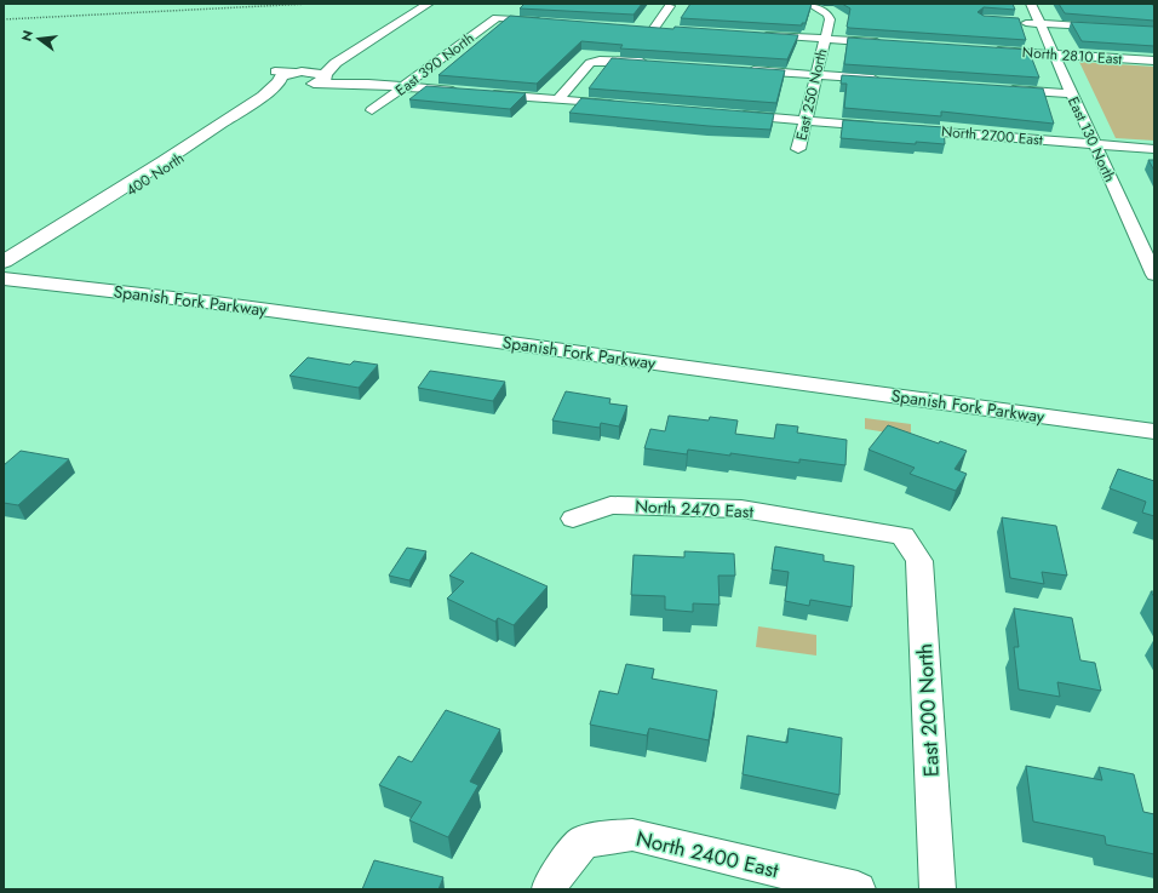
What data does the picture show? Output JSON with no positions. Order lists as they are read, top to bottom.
{
  "streets": {
    "main road": ["400 North", "Spanish Fork Parkway"],
    "street": [
      "North 2810 East",
      "East 390 North",
      "East 250 North",
      "North 2700 East",
      "East 130 North",
      "North 2470 East",
      "East 200 North",
      "North 2400 East"
    ]
  },
  "crossings": [
    ["North 2810 East", "East 130 North"],
    ["North 2700 East", "East 130 North"],
    ["North 2470 East", "East 200 North"]
  ],
  "north": "left"
}
